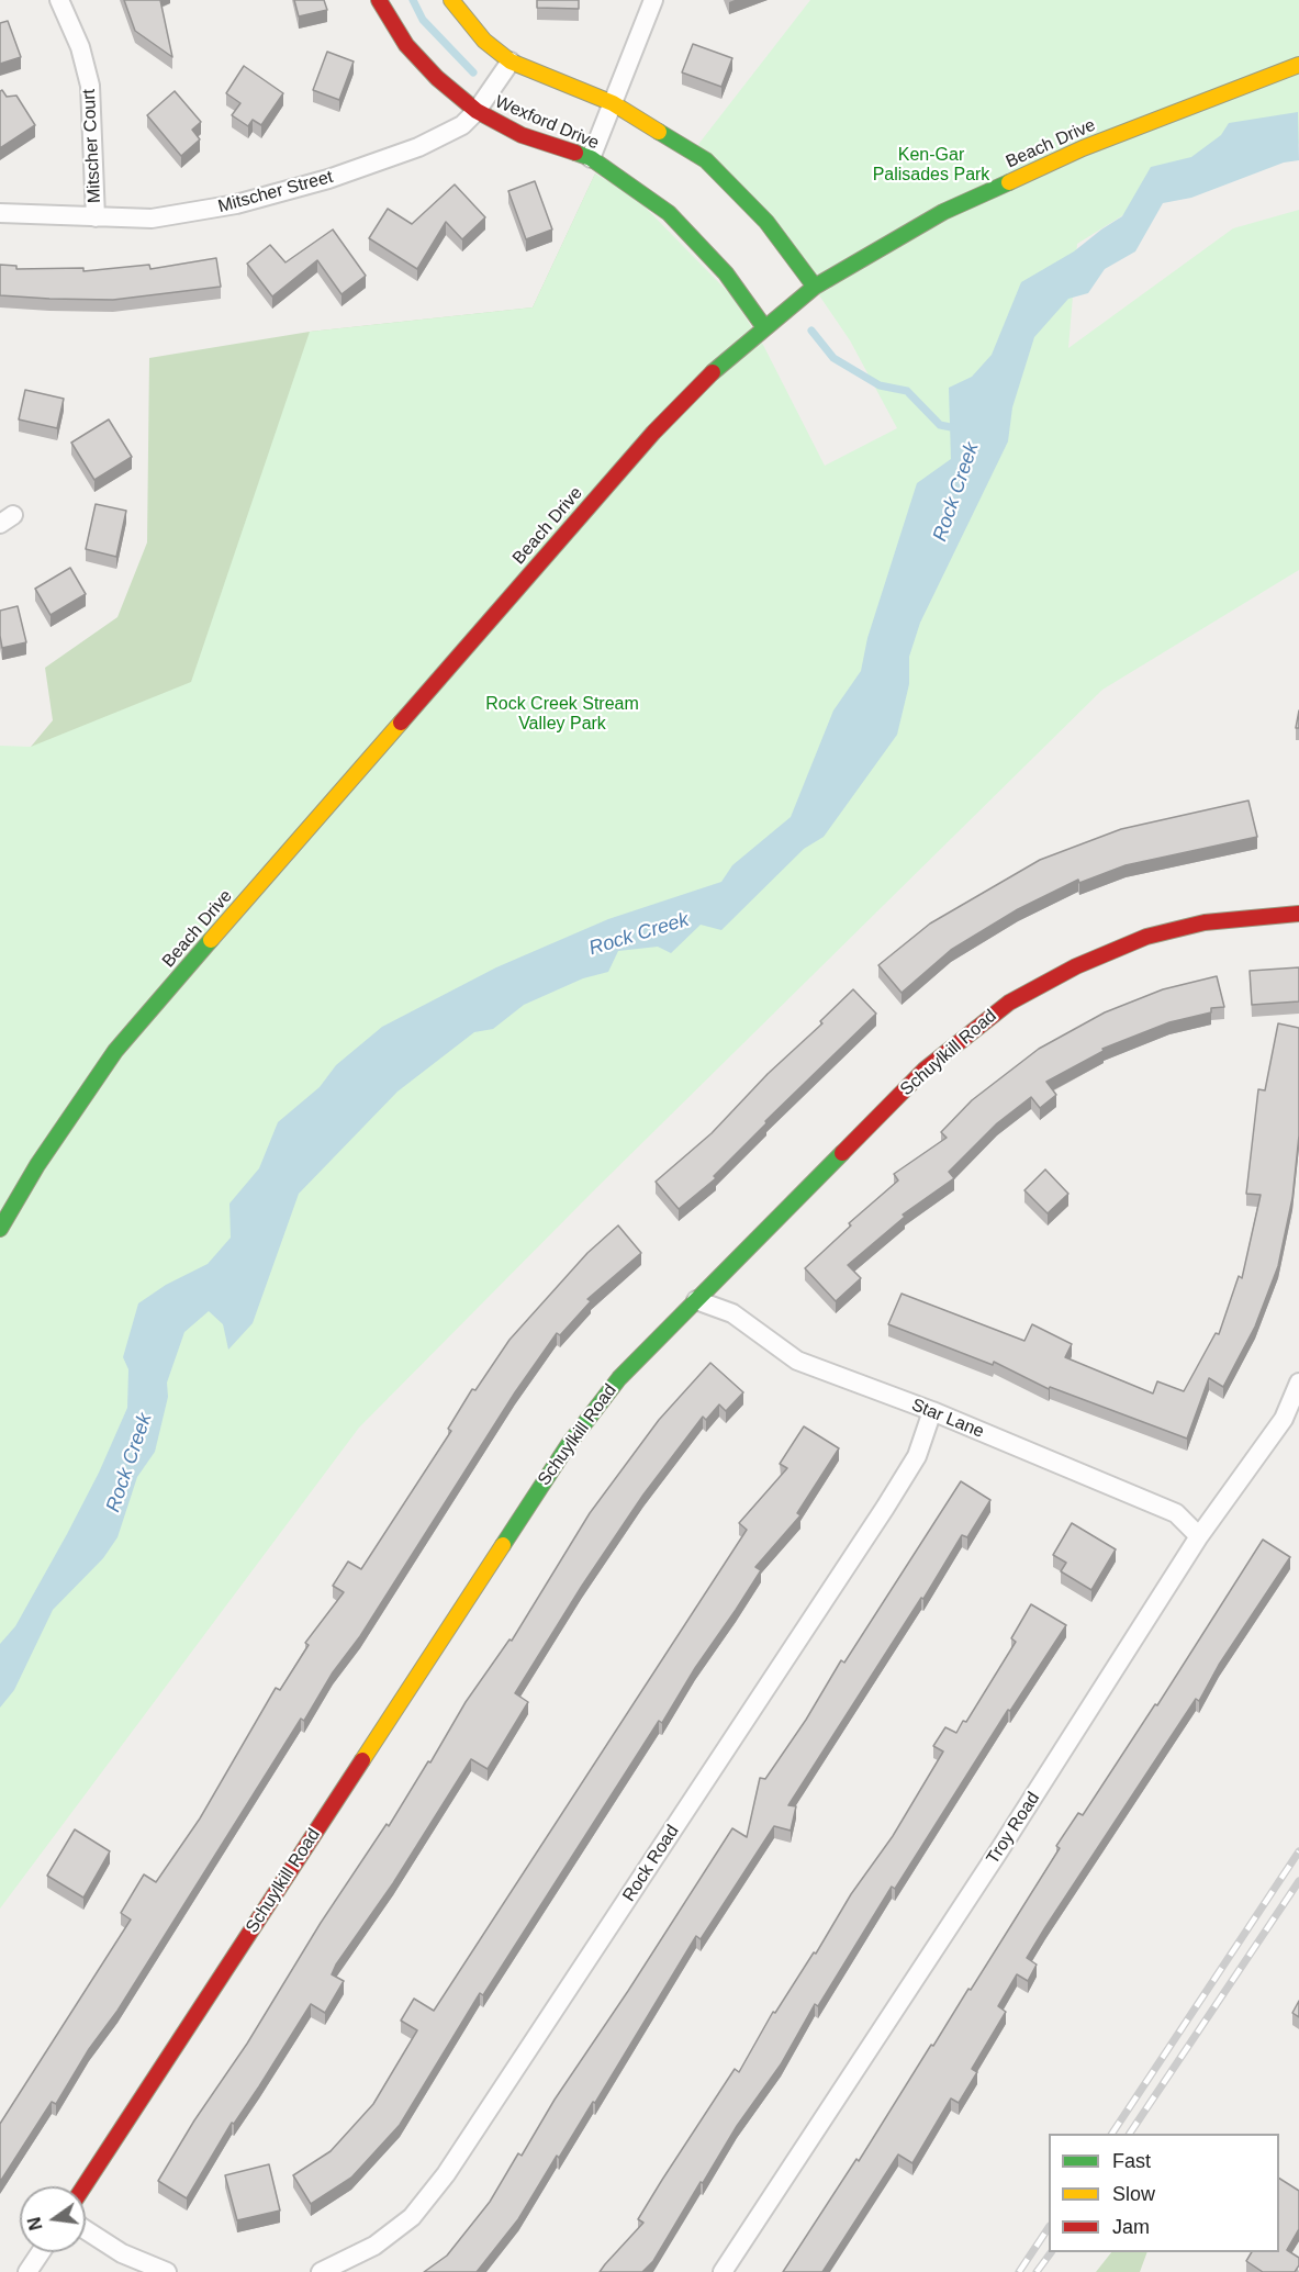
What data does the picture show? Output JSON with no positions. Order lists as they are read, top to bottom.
{
  "streets": {
    "street": [
      "Wexford Drive",
      "Beach Drive",
      "Mitscher Court",
      "Mitscher Street",
      "Schuylkill Road",
      "Star Lane",
      "Troy Road",
      "Rock Road"
    ]
  },
  "crossings": [
    ["Wexford Drive", "Beach Drive"],
    ["Wexford Drive", "Mitscher Street"],
    ["Mitscher Court", "Mitscher Street"],
    ["Schuylkill Road", "Star Lane"],
    ["Star Lane", "Troy Road"],
    ["Star Lane", "Rock Road"]
  ],
  "water": ["Rock Creek"],
  "parks": ["Ken-Gar Palisades Park", "Rock Creek Stream Valley Park"],
  "legend": ["Fast", "Slow", "Jam"],
  "north": "left"
}
